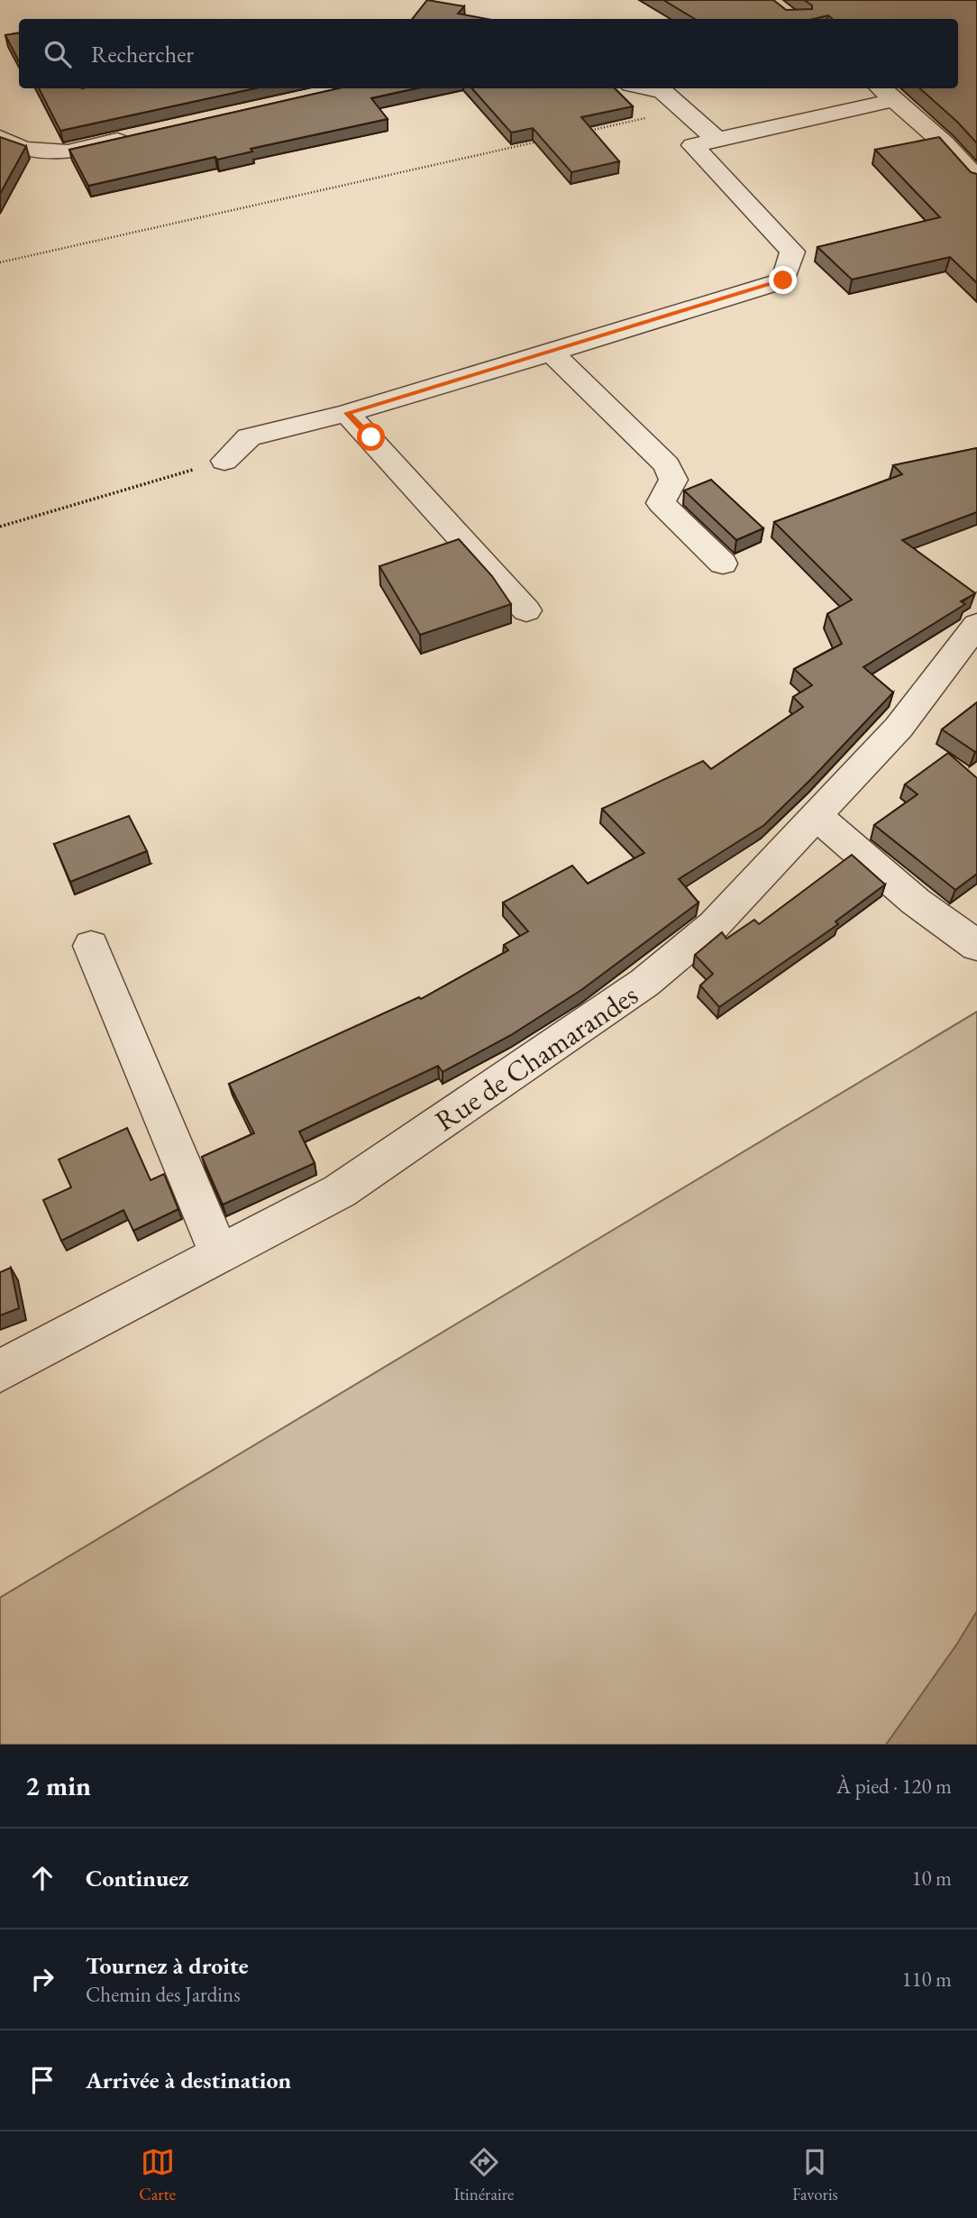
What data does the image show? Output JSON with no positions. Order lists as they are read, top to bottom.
{
  "streets": {
    "street": ["Rue de Chamarandes"]
  },
  "page": {
    "search": "Rechercher",
    "heading": ["2 min", "À pied · 120 m"],
    "list": [
      ["Continuez", "10 m"],
      ["Tournez à droite", "Chemin des Jardins", "110 m"],
      "Arrivée à destination"
    ],
    "nav": ["Carte", "Itinéraire", "Favoris"]
  }
}
